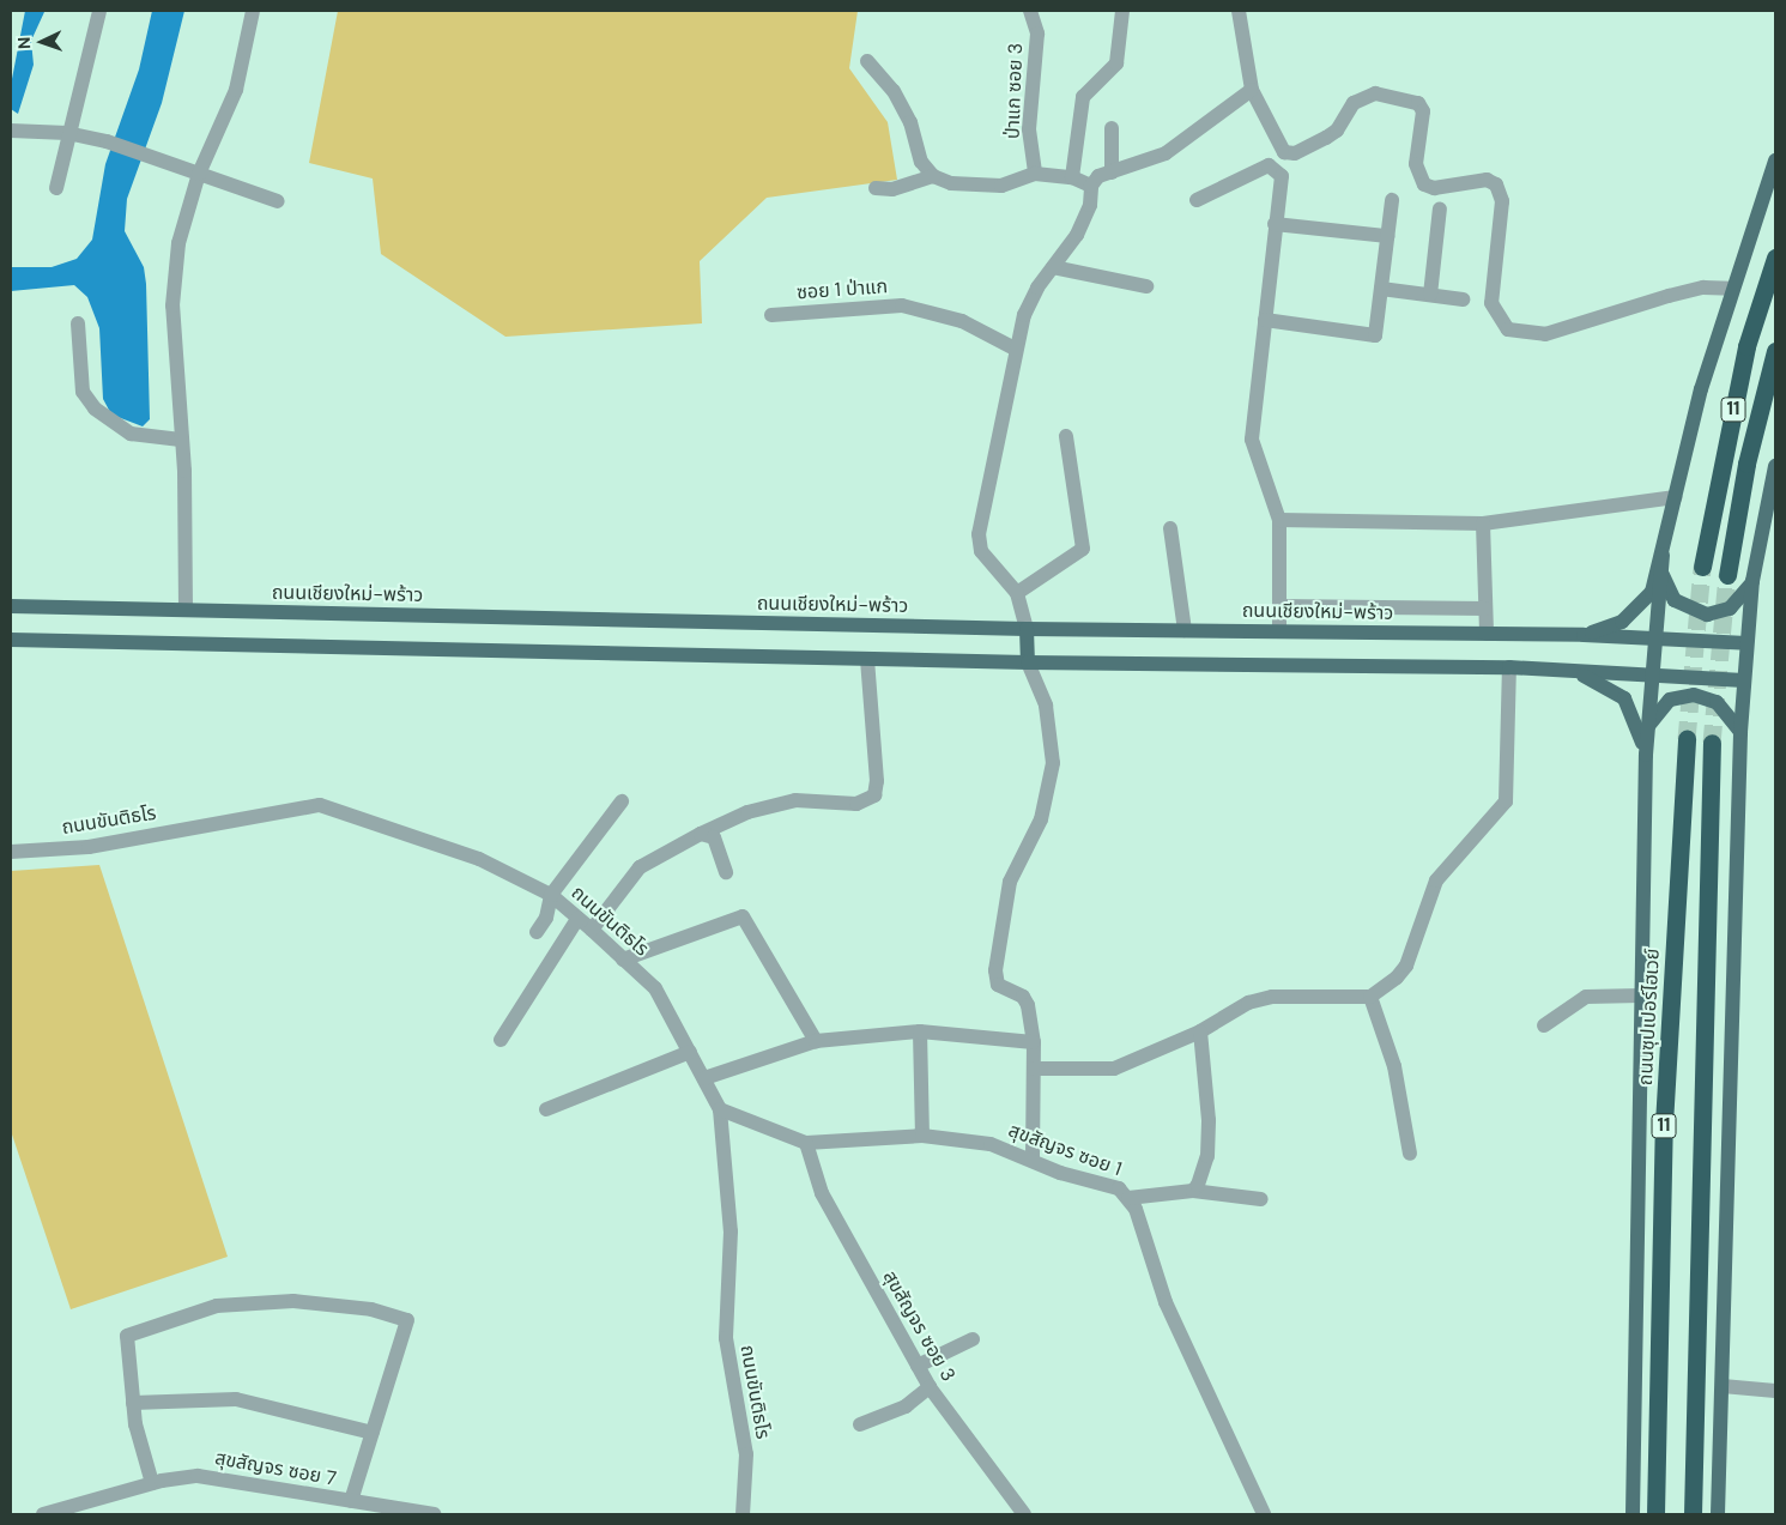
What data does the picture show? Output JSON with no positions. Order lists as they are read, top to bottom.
{
  "streets": {
    "highway": ["11", "ถนนซุปเปอร์ไฮเวย์"],
    "main road": ["ถนนเชียงใหม่-พร้าว"],
    "street": [
      "ป่าแก ซอย 3",
      "ซอย 1 ป่าแก",
      "ถนนขันติธโร",
      "สุขสัญจร ซอย 1",
      "สุขสัญจร ซอย 3",
      "สุขสัญจร ซอย 7"
    ]
  },
  "crossings": [
    ["ถนนขันติธโร", "สุขสัญจร ซอย 1"],
    ["สุขสัญจร ซอย 1", "สุขสัญจร ซอย 3"]
  ],
  "north": "left"
}
